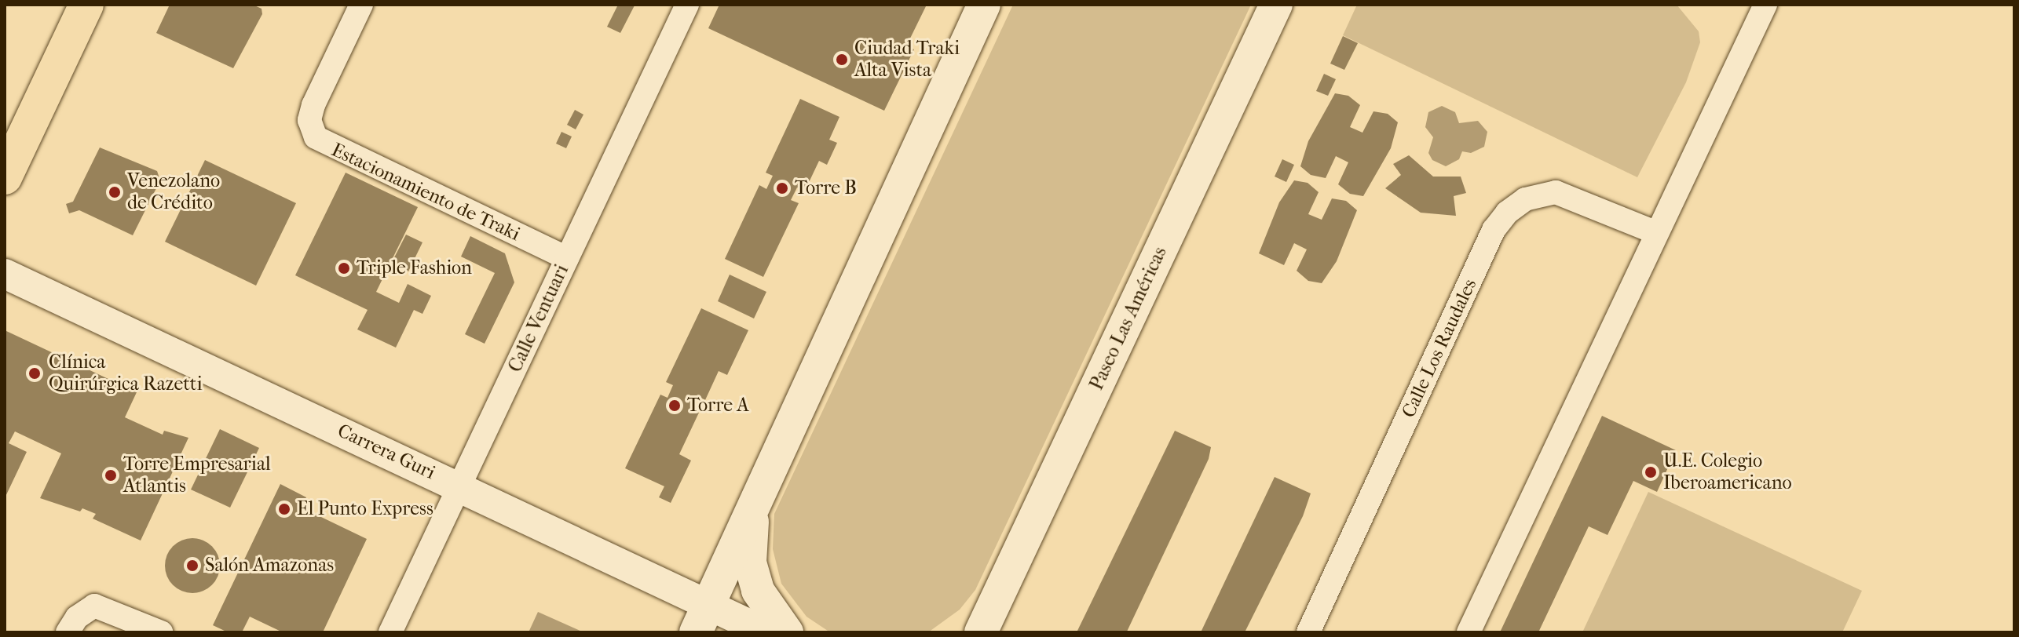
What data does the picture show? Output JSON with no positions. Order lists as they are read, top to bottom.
{
  "streets": {
    "main road": ["Paseo Las Américas"],
    "street": [
      "Estacionamiento de Traki",
      "Calle Ventuari",
      "Calle Los Raudales",
      "Carrera Guri"
    ]
  },
  "crossings": [
    ["Estacionamiento de Traki", "Calle Ventuari"],
    ["Calle Ventuari", "Carrera Guri"]
  ],
  "places": [
    "Ciudad Traki Alta Vista",
    "Torre B",
    "Venezolano de Crédito",
    "Triple Fashion",
    "Clínica Quirúrgica Razetti",
    "Torre A",
    "U.E. Colegio Iberoamericano",
    "Torre Empresarial Atlantis",
    "El Punto Express",
    "Salón Amazonas"
  ]
}
